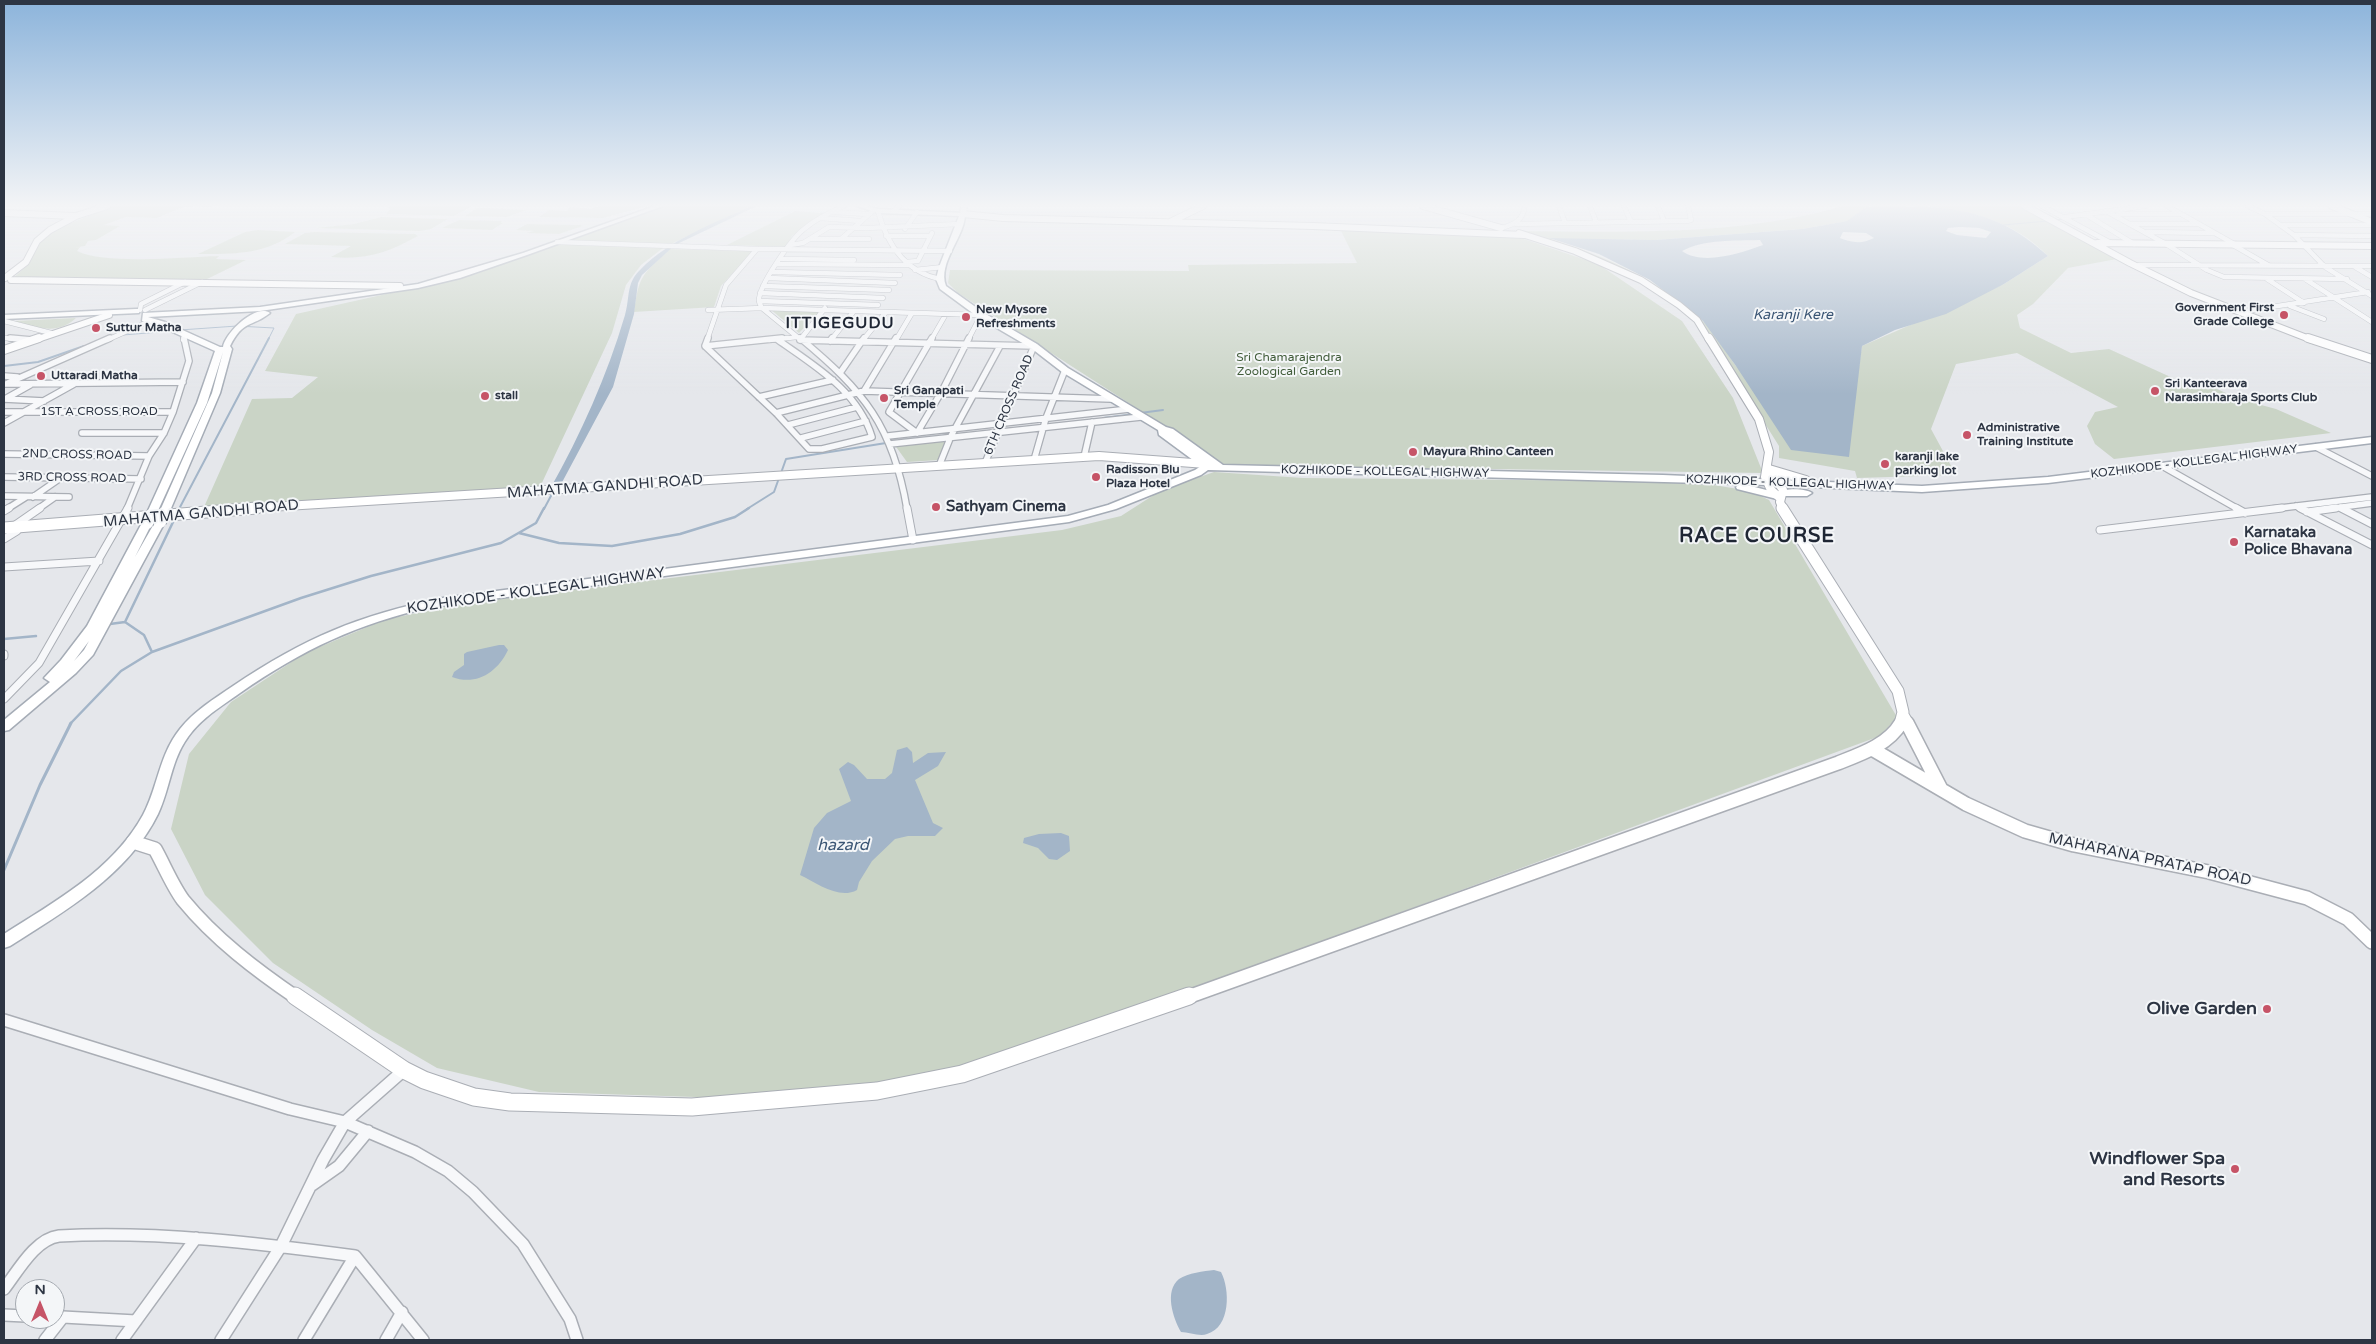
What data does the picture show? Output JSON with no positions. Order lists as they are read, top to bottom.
{
  "streets": {
    "main road": ["KOZHIKODE - KOLLEGAL HIGHWAY"],
    "street": [
      "6TH CROSS ROAD",
      "1ST A CROSS ROAD",
      "2ND CROSS ROAD",
      "3RD CROSS ROAD",
      "MAHATMA GANDHI ROAD",
      "MAHARANA PRATAP ROAD"
    ]
  },
  "crossings": [
    ["6TH CROSS ROAD", "MAHATMA GANDHI ROAD"],
    ["KOZHIKODE - KOLLEGAL HIGHWAY", "MAHATMA GANDHI ROAD"]
  ],
  "districts": ["ITTIGEGUDU", "RACE COURSE"],
  "water": ["Karanji Kere", "hazard"],
  "parks": ["Sri Chamarajendra Zoological Garden"],
  "places": [
    "Government First Grade College",
    "New Mysore Refreshments",
    "Suttur Matha",
    "Uttaradi Matha",
    "Sri Kanteerava Narasimharaja Sports Club",
    "stall",
    "Sri Ganapati Temple",
    "Administrative Training Institute",
    "Mayura Rhino Canteen",
    "karanji lake parking lot",
    "Radisson Blu Plaza Hotel",
    "Sathyam Cinema",
    "Karnataka Police Bhavana",
    "Olive Garden",
    "Windflower Spa and Resorts"
  ],
  "north": "top"
}
